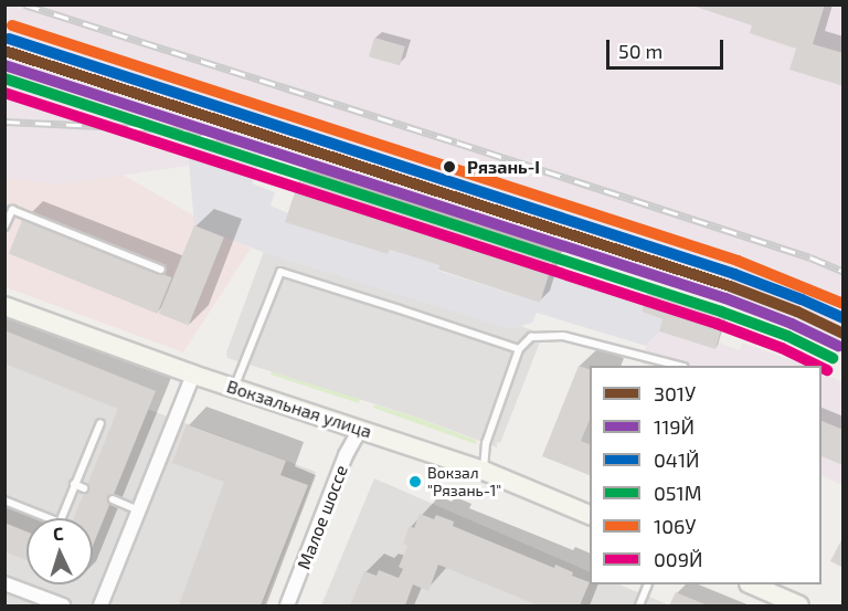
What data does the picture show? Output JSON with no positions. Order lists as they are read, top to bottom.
{
  "streets": {
    "main road": ["Вокзальная улица"],
    "street": ["Малое шоссе"]
  },
  "crossings": [
    ["Вокзальная улица", "Малое шоссе"]
  ],
  "places": ["Рязань-I", "Вокзал \"Рязань-1\""],
  "lines": [
    "transit line 106У",
    "transit line 041Й",
    "transit line 301У",
    "transit line 119Й",
    "transit line 051М",
    "transit line 009Й"
  ],
  "legend": [
    "301У",
    "119Й",
    "041Й",
    "051М",
    "106У",
    "009Й"
  ],
  "scale_bar": "50 m",
  "north": "top"
}
